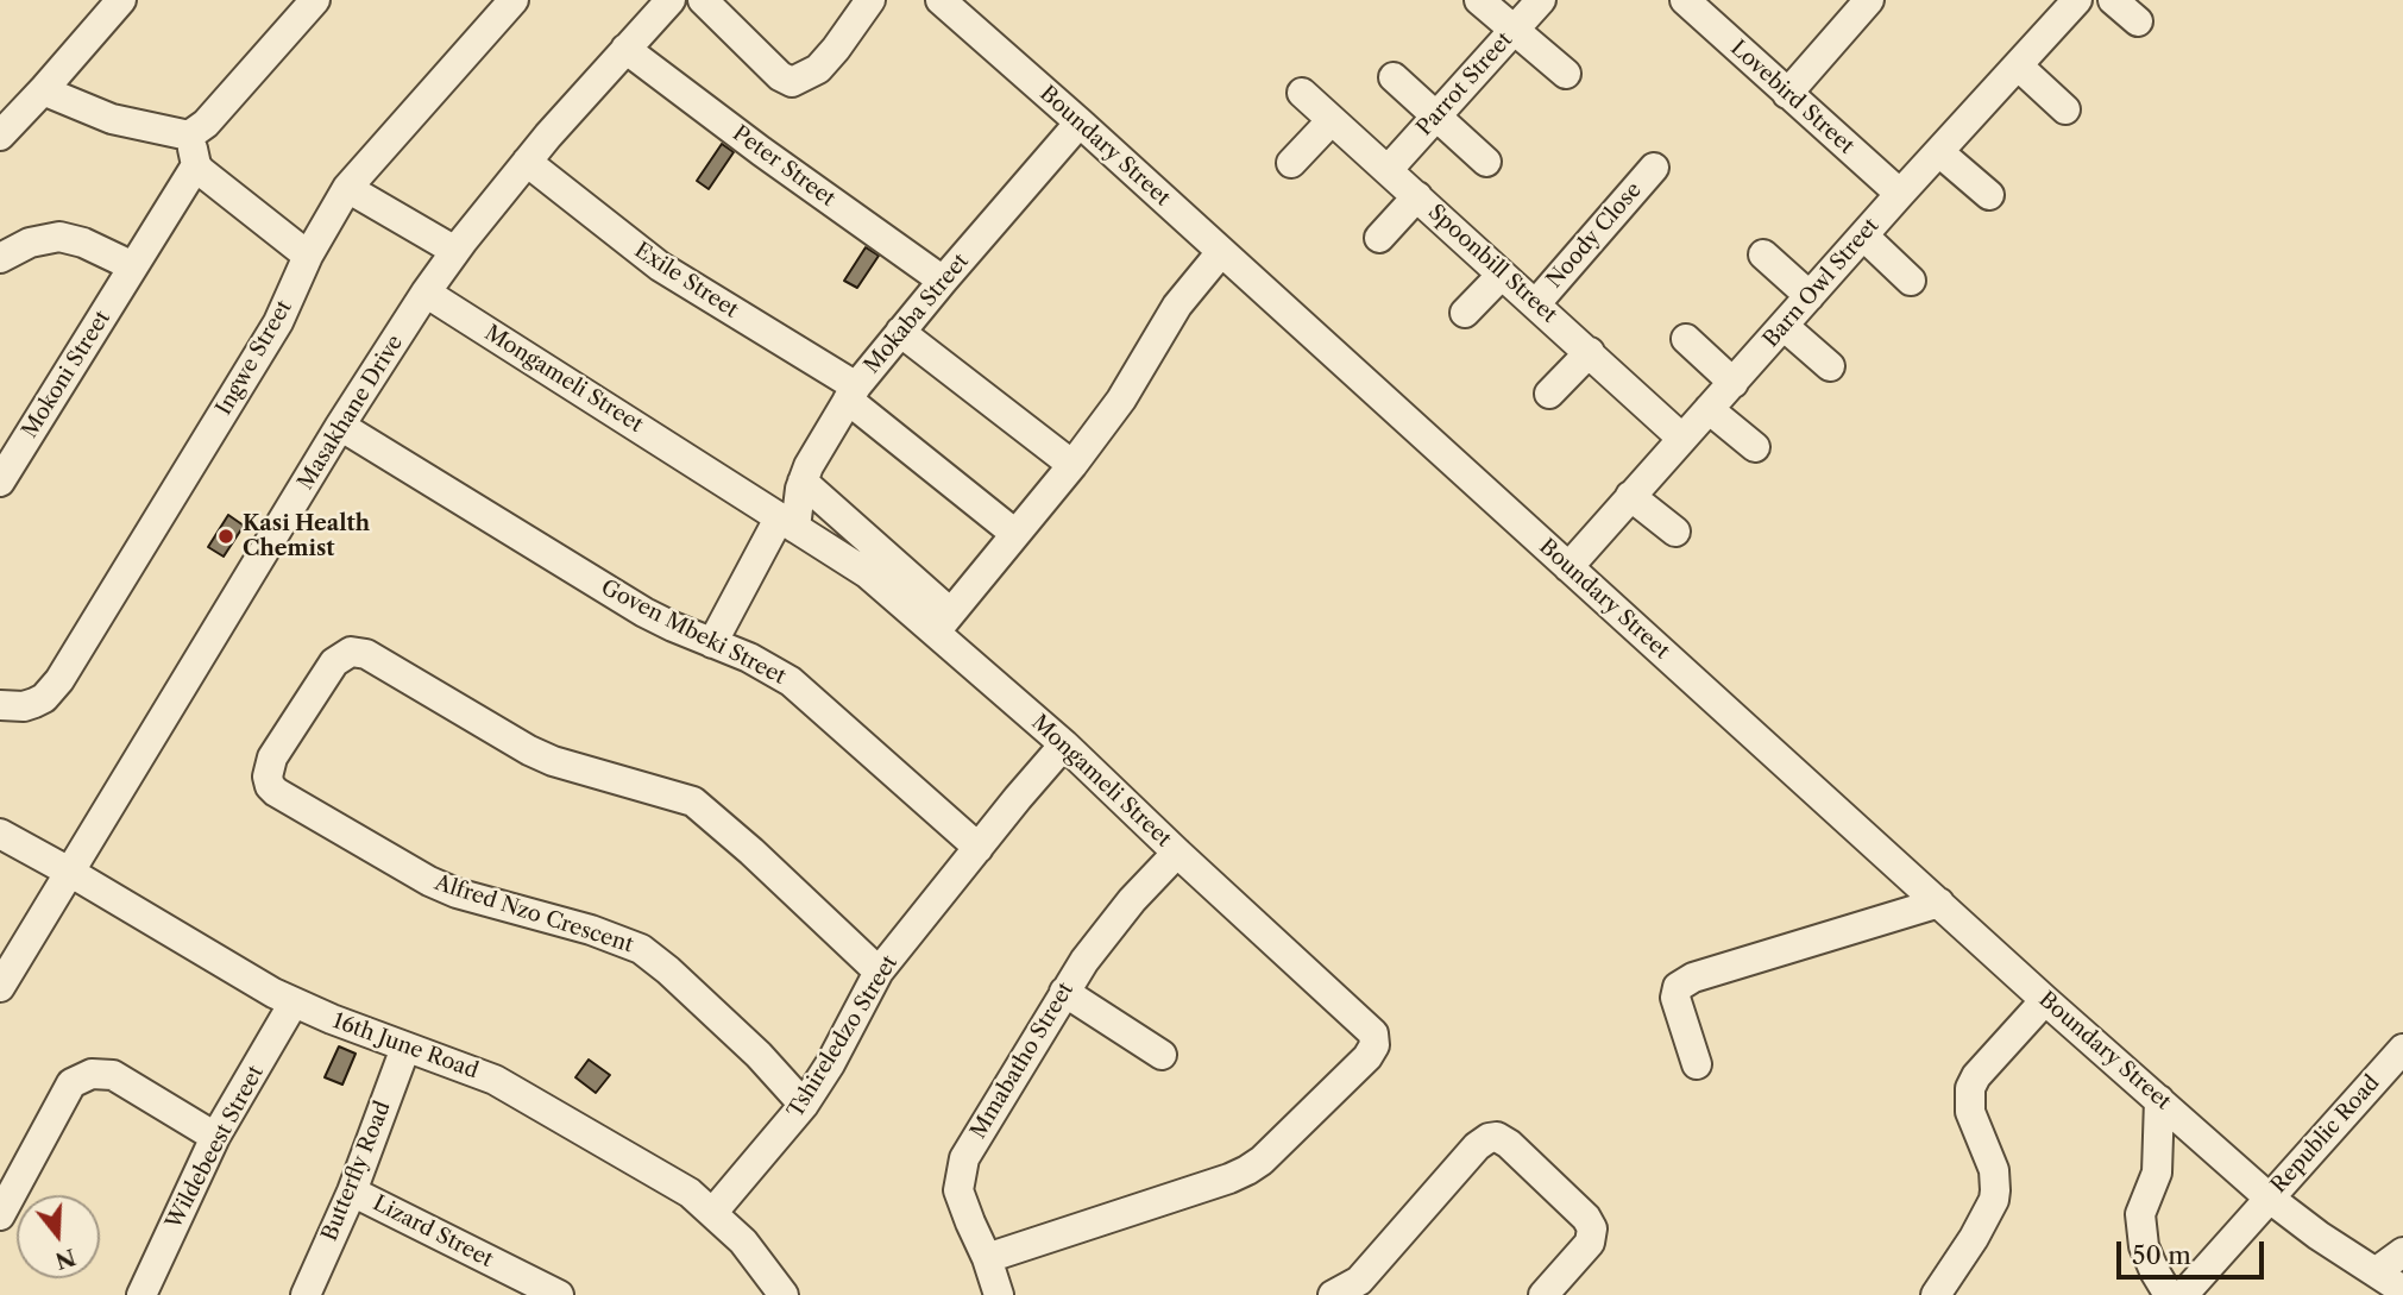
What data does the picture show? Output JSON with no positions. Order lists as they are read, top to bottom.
{
  "streets": {
    "street": [
      "Parrot Street",
      "Lovebird Street",
      "Boundary Street",
      "Peter Street",
      "Noody Close",
      "Spoonbill Street",
      "Exile Street",
      "Barn Owl Street",
      "Mokaba Street",
      "Ingwe Street",
      "Mokoni Street",
      "Mongameli Street",
      "Masakhane Drive",
      "Goven Mbeki Street",
      "Alfred Nzo Crescent",
      "Tshireledzo Street",
      "16th June Road",
      "Mmabatho Street",
      "Republic Road",
      "Wildebeest Street",
      "Butterfly Road",
      "Lizard Street"
    ]
  },
  "crossings": [
    ["Parrot Street", "Spoonbill Street"],
    ["Lovebird Street", "Barn Owl Street"],
    ["Boundary Street", "Barn Owl Street"],
    ["Boundary Street", "Mokaba Street"],
    ["Boundary Street", "Republic Road"],
    ["Peter Street", "Mokaba Street"],
    ["Peter Street", "Masakhane Drive"],
    ["Noody Close", "Spoonbill Street"],
    ["Spoonbill Street", "Barn Owl Street"],
    ["Exile Street", "Mokaba Street"],
    ["Exile Street", "Masakhane Drive"],
    ["Mokaba Street", "Mongameli Street"],
    ["Mokaba Street", "Goven Mbeki Street"],
    ["Mongameli Street", "Masakhane Drive"],
    ["Mongameli Street", "Tshireledzo Street"],
    ["Mongameli Street", "Mmabatho Street"],
    ["Masakhane Drive", "Goven Mbeki Street"],
    ["Masakhane Drive", "16th June Road"],
    ["Goven Mbeki Street", "Tshireledzo Street"],
    ["Alfred Nzo Crescent", "Tshireledzo Street"],
    ["Tshireledzo Street", "16th June Road"],
    ["16th June Road", "Wildebeest Street"],
    ["16th June Road", "Butterfly Road"],
    ["Butterfly Road", "Lizard Street"]
  ],
  "places": ["Kasi Health Chemist"],
  "scale_bar": "50 m",
  "north": "bottom"
}
